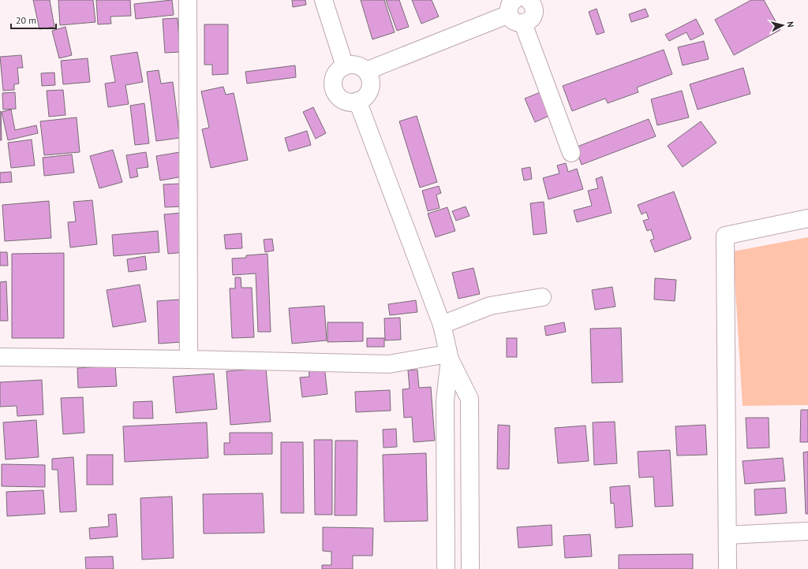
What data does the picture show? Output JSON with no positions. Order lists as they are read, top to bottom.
{
  "scale_bar": "20 m",
  "north": "right"
}
